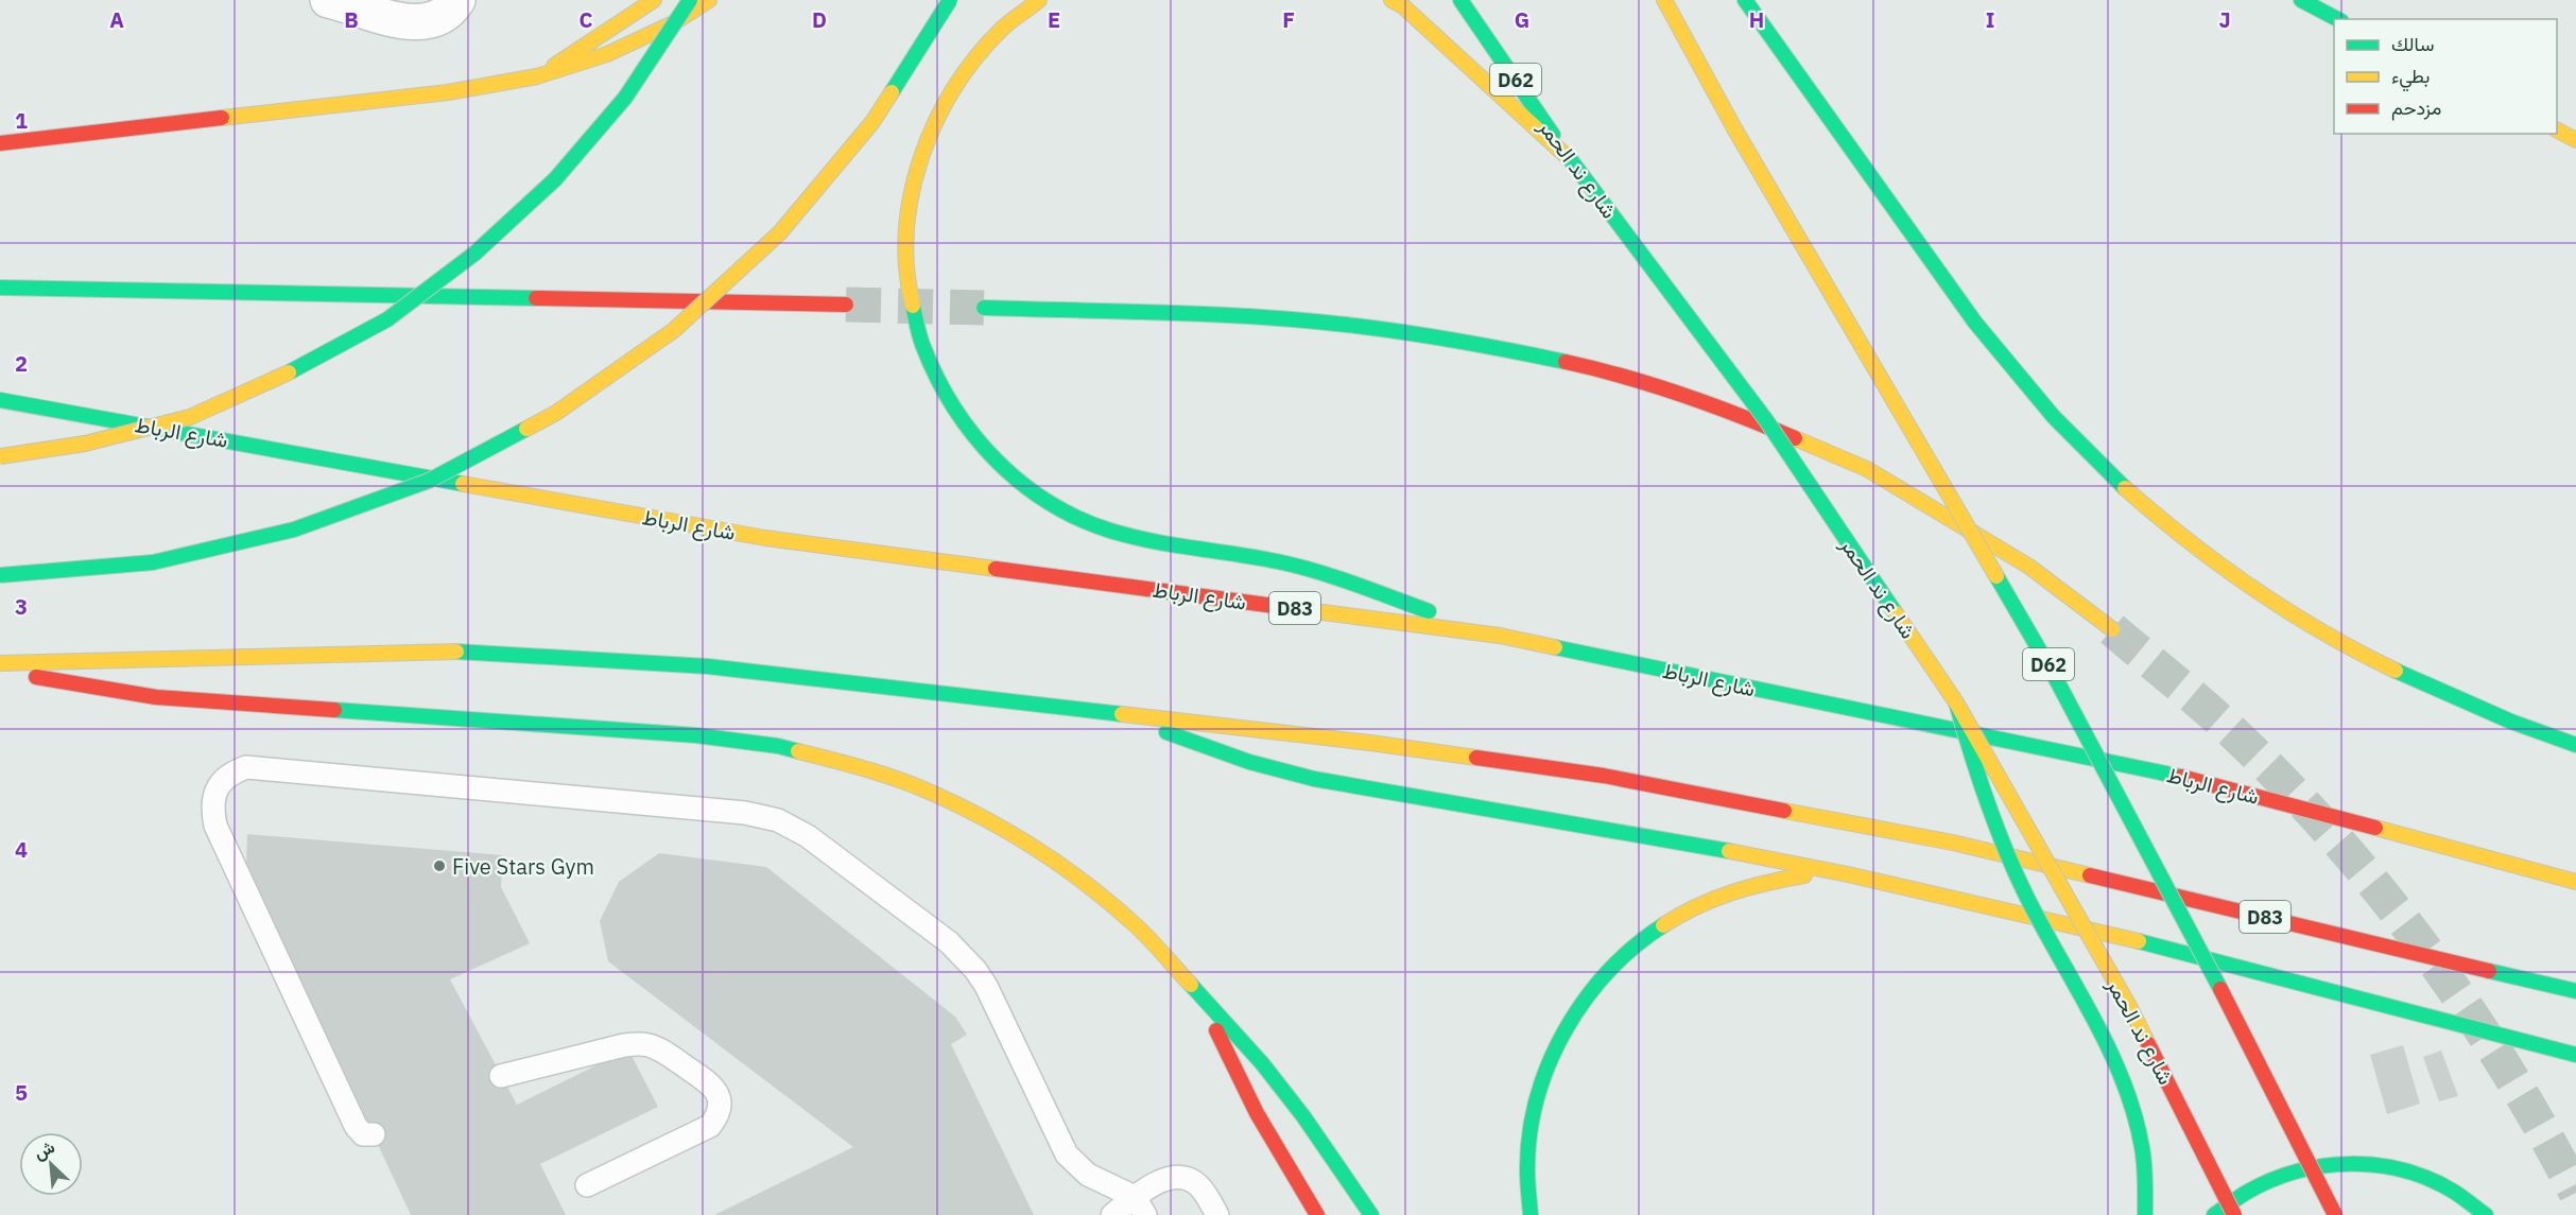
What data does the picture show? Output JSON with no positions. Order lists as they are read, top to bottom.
{
  "streets": {
    "main road": [
      "D62",
      "شارع ند الحمر",
      "شارع الرباط",
      "D83"
    ]
  },
  "places": ["Five Stars Gym"],
  "legend": ["سالك", "بطيء", "مزدحم"],
  "north": "top left",
  "grid": {
    "columns": [
      "A",
      "B",
      "C",
      "D",
      "E",
      "F",
      "G",
      "H",
      "I",
      "J"
    ],
    "rows": [
      "1",
      "2",
      "3",
      "4",
      "5"
    ]
  }
}
